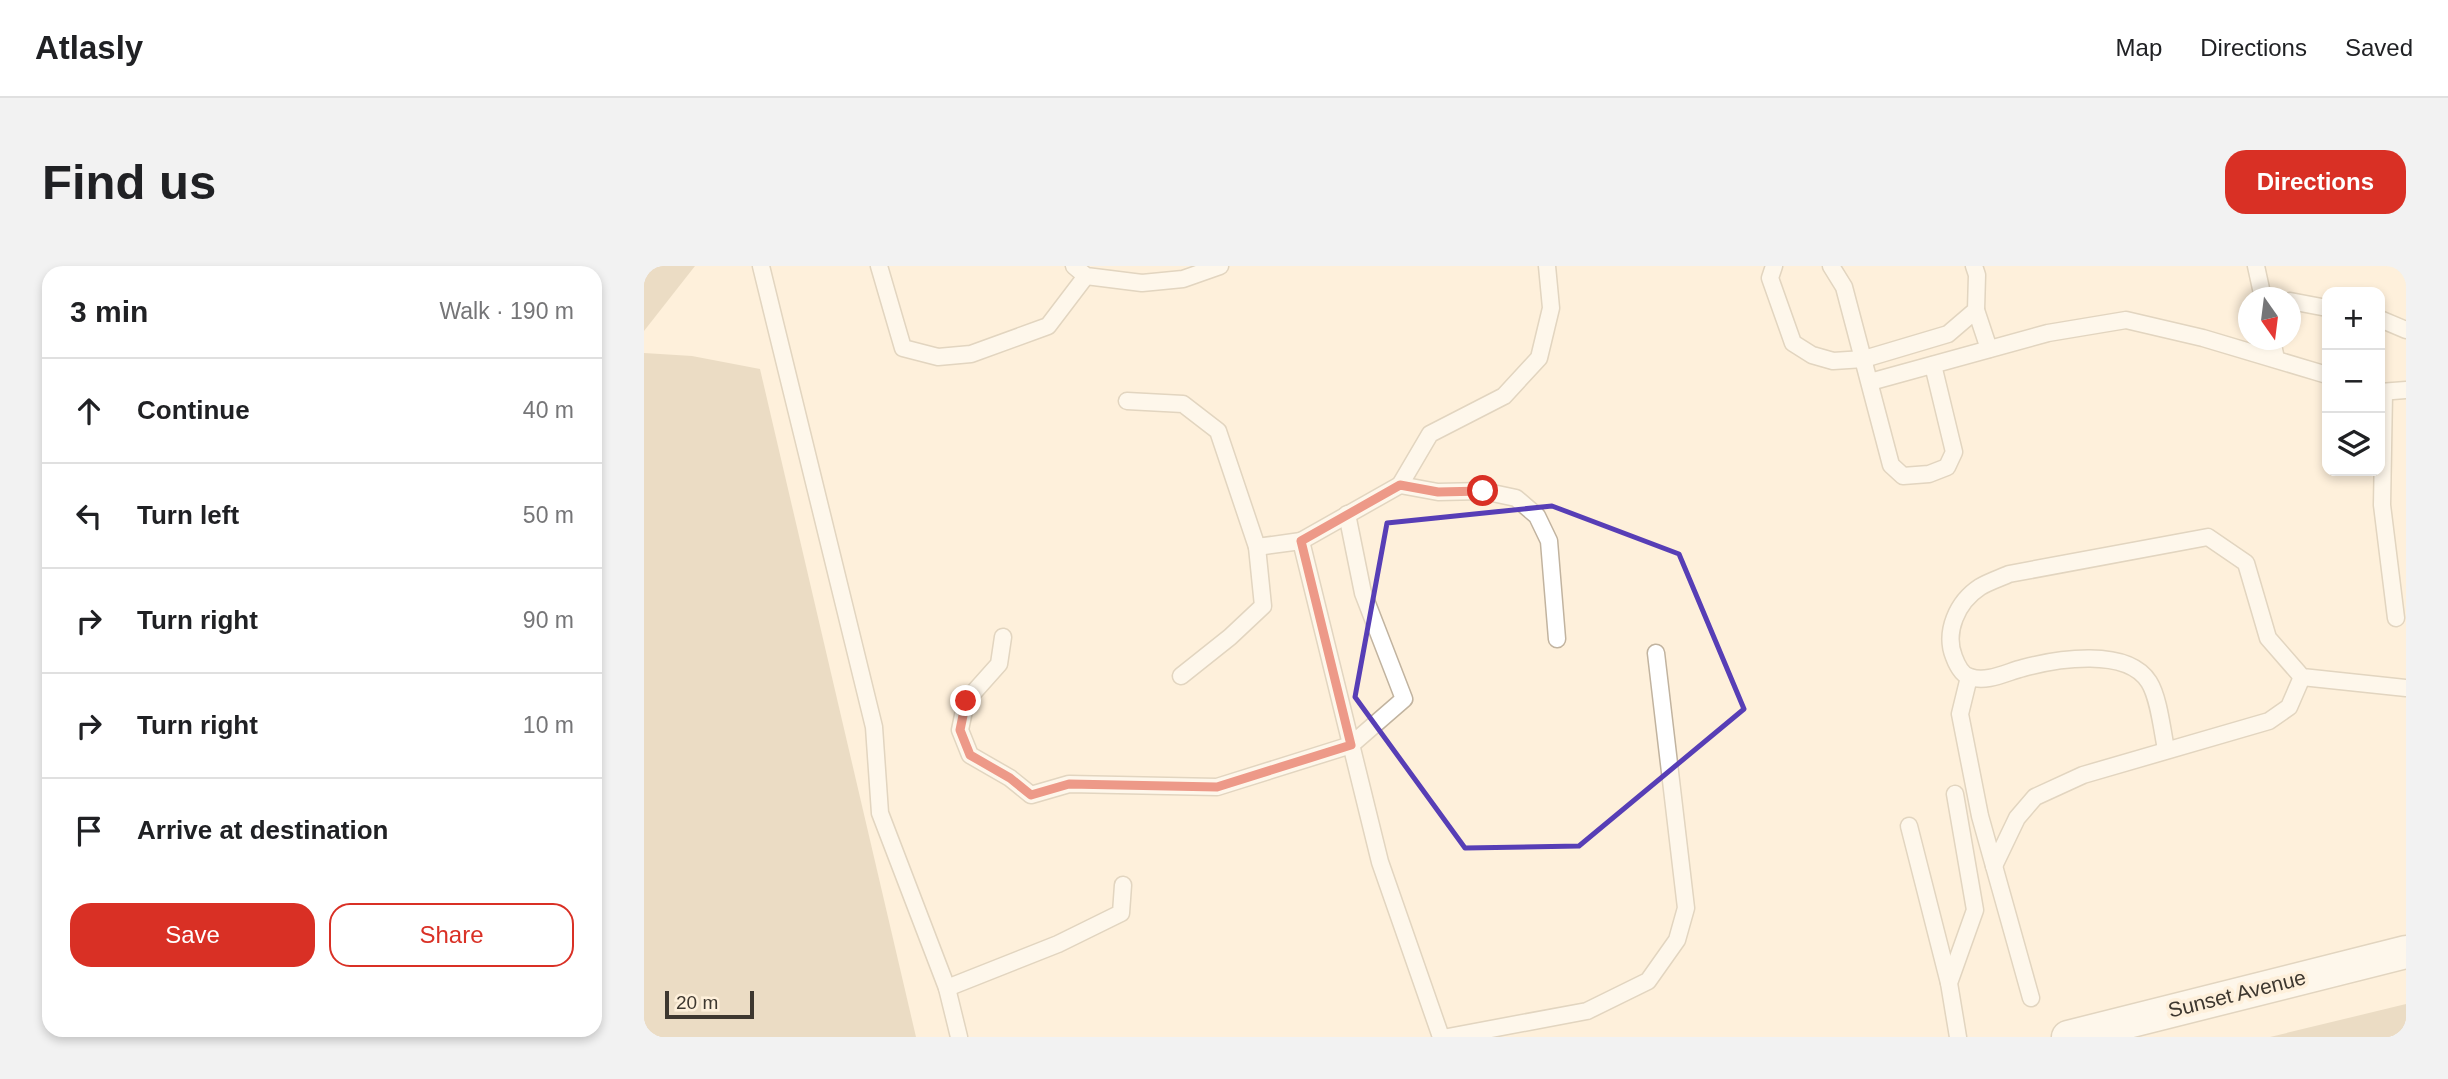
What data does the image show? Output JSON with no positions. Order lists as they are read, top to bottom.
{
  "streets": {
    "street": ["Sunset Avenue"]
  },
  "scale_bar": "20 m",
  "north": "bottom",
  "page": {
    "header": "Atlasly",
    "nav": ["Map", "Directions", "Saved"],
    "buttons": [
      "Directions",
      ["Save", "Share"]
    ],
    "title": "Find us",
    "heading": ["3 min", "Walk · 190 m"],
    "map_buttons": ["+", "−"],
    "list": [
      ["Continue", "40 m"],
      ["Turn left", "50 m"],
      ["Turn right", "90 m"],
      ["Turn right", "10 m"],
      "Arrive at destination"
    ],
    "scale": "20 m"
  }
}
